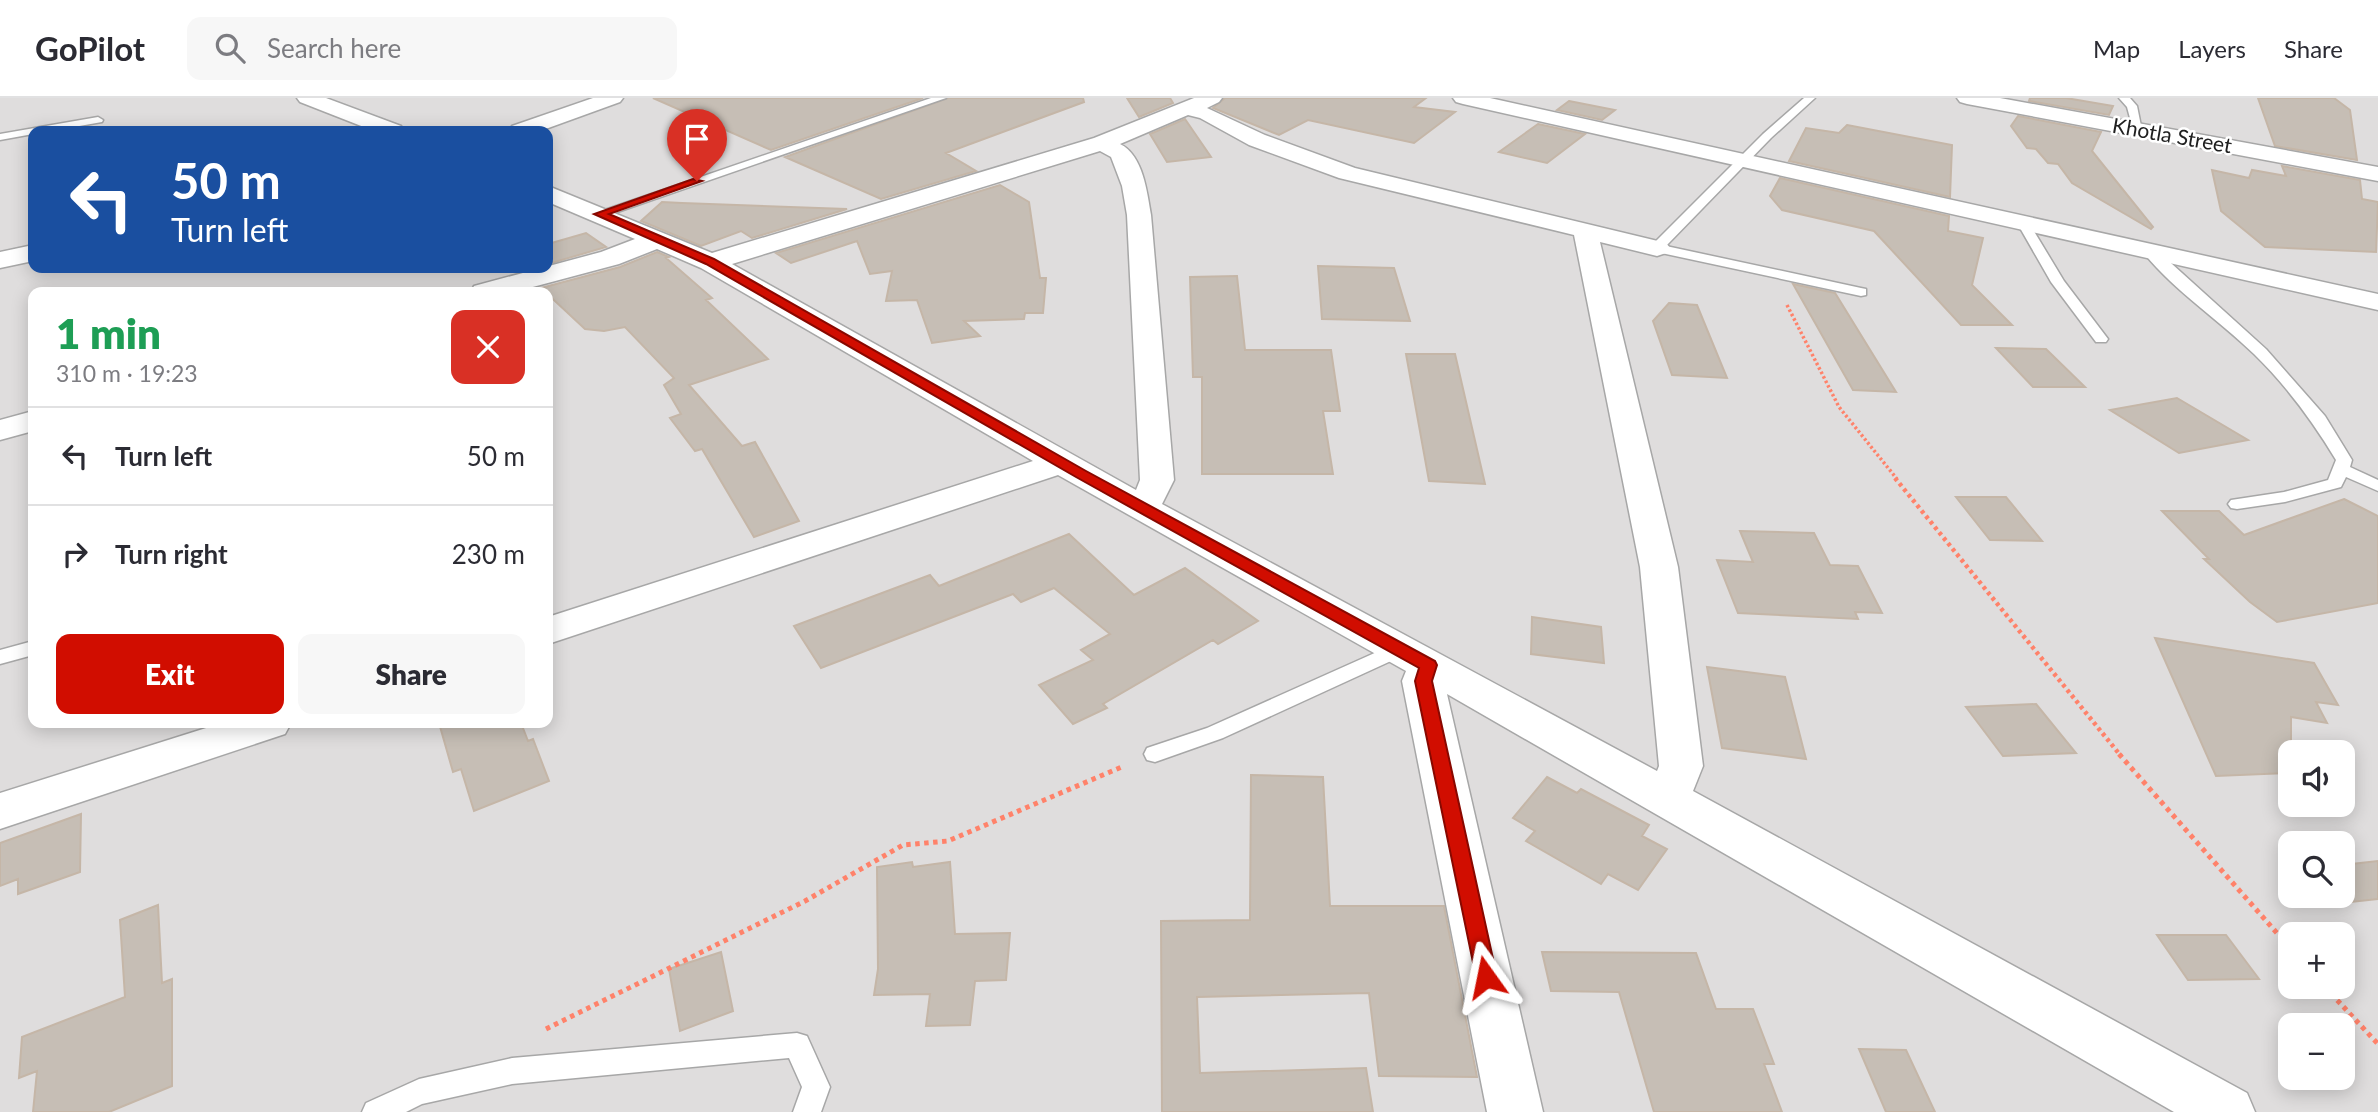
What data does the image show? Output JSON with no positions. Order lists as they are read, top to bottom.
{
  "streets": {
    "street": ["Khotla Street"]
  },
  "page": {
    "header": "GoPilot",
    "search": "Search here",
    "nav": ["Map", "Layers", "Share"],
    "turn": ["50 m", "Turn left"],
    "heading": ["1 min", "310 m · 19:23"],
    "list": [
      {
        "name": "Turn left",
        "value": "50 m"
      },
      {
        "name": "Turn right",
        "value": "230 m"
      }
    ],
    "buttons": ["Exit", "Share"],
    "map_buttons": ["+", "−"]
  }
}
